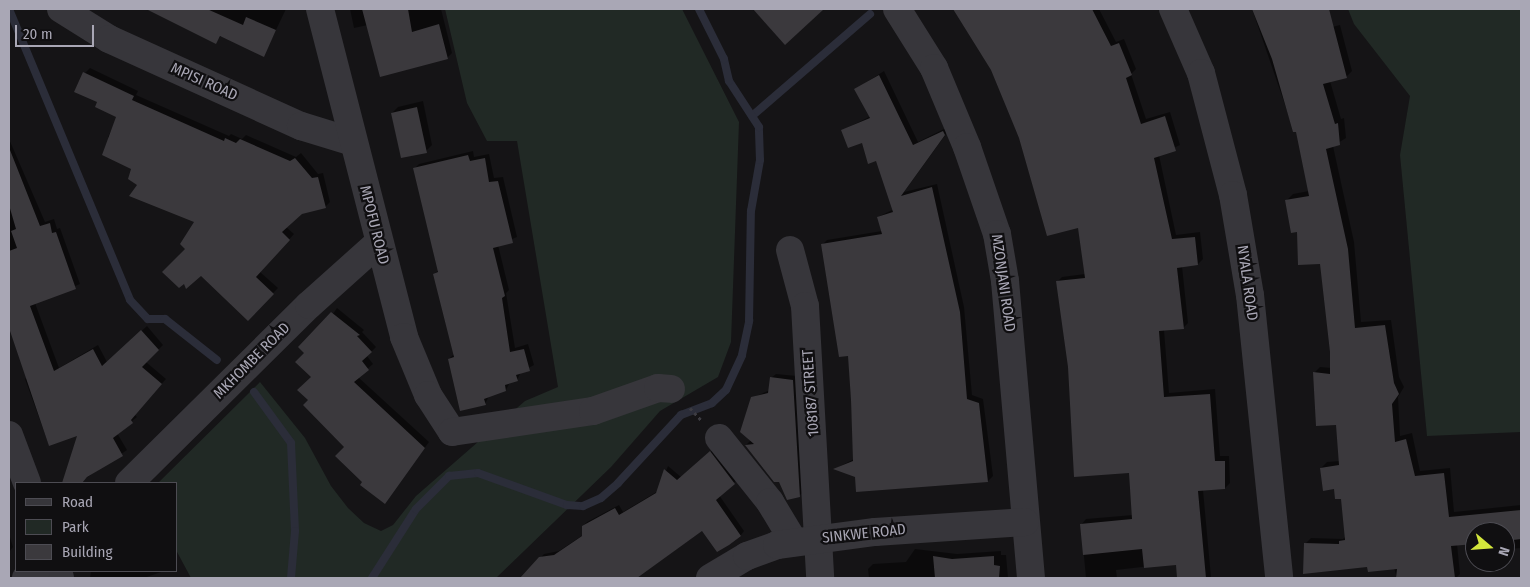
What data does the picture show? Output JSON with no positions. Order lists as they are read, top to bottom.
{
  "streets": {
    "street": [
      "MPISI ROAD",
      "MPOFU ROAD",
      "MZONJANI ROAD",
      "NYALA ROAD",
      "MKHOMBE ROAD",
      "108187 STREET",
      "SINKWE ROAD"
    ]
  },
  "crossings": [
    ["MPISI ROAD", "MPOFU ROAD"],
    ["MPOFU ROAD", "MKHOMBE ROAD"],
    ["MZONJANI ROAD", "SINKWE ROAD"],
    ["108187 STREET", "SINKWE ROAD"]
  ],
  "legend": ["Road", "Park", "Building"],
  "scale_bar": "20 m",
  "north": "right"
}
